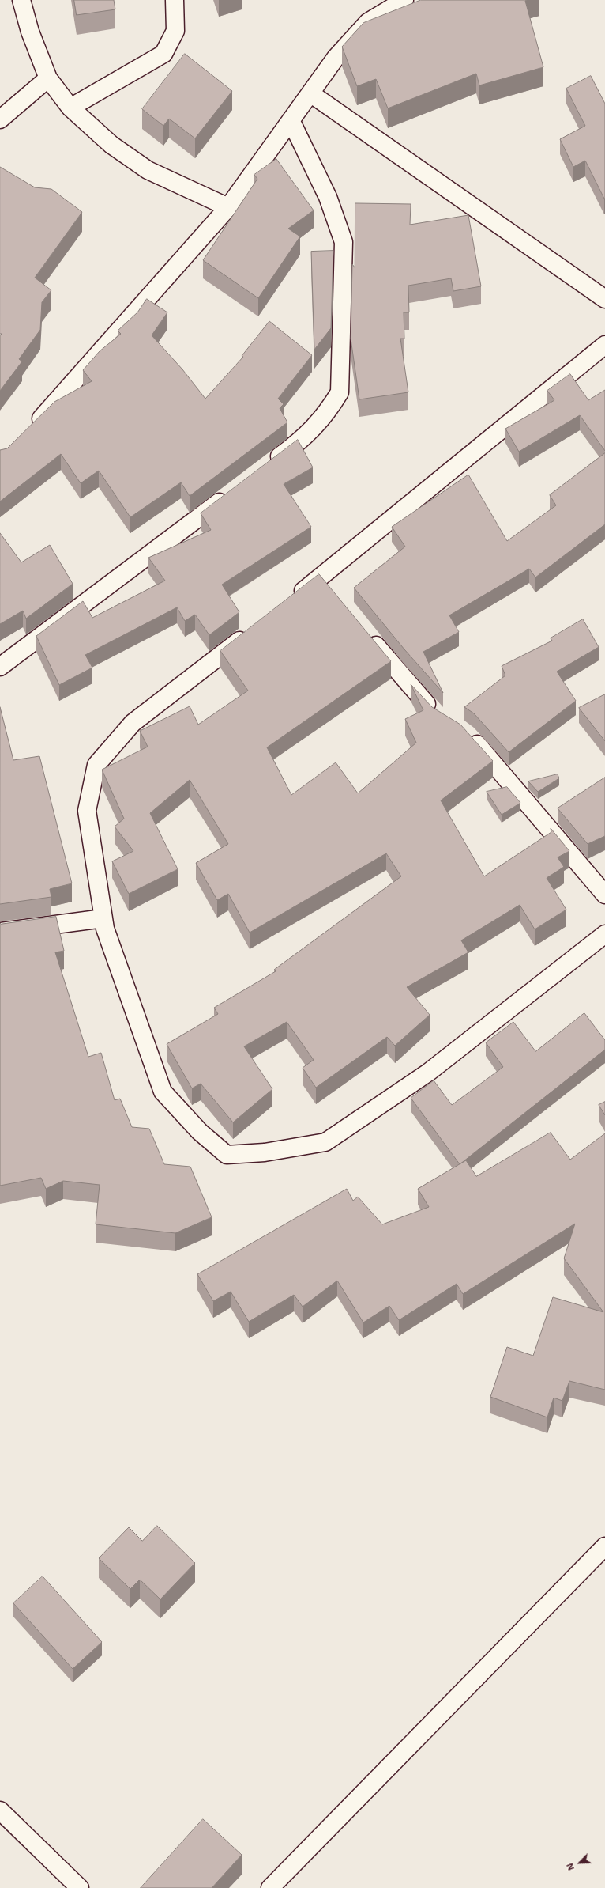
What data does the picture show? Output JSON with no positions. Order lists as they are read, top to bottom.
{
  "north": "bottom left"
}
